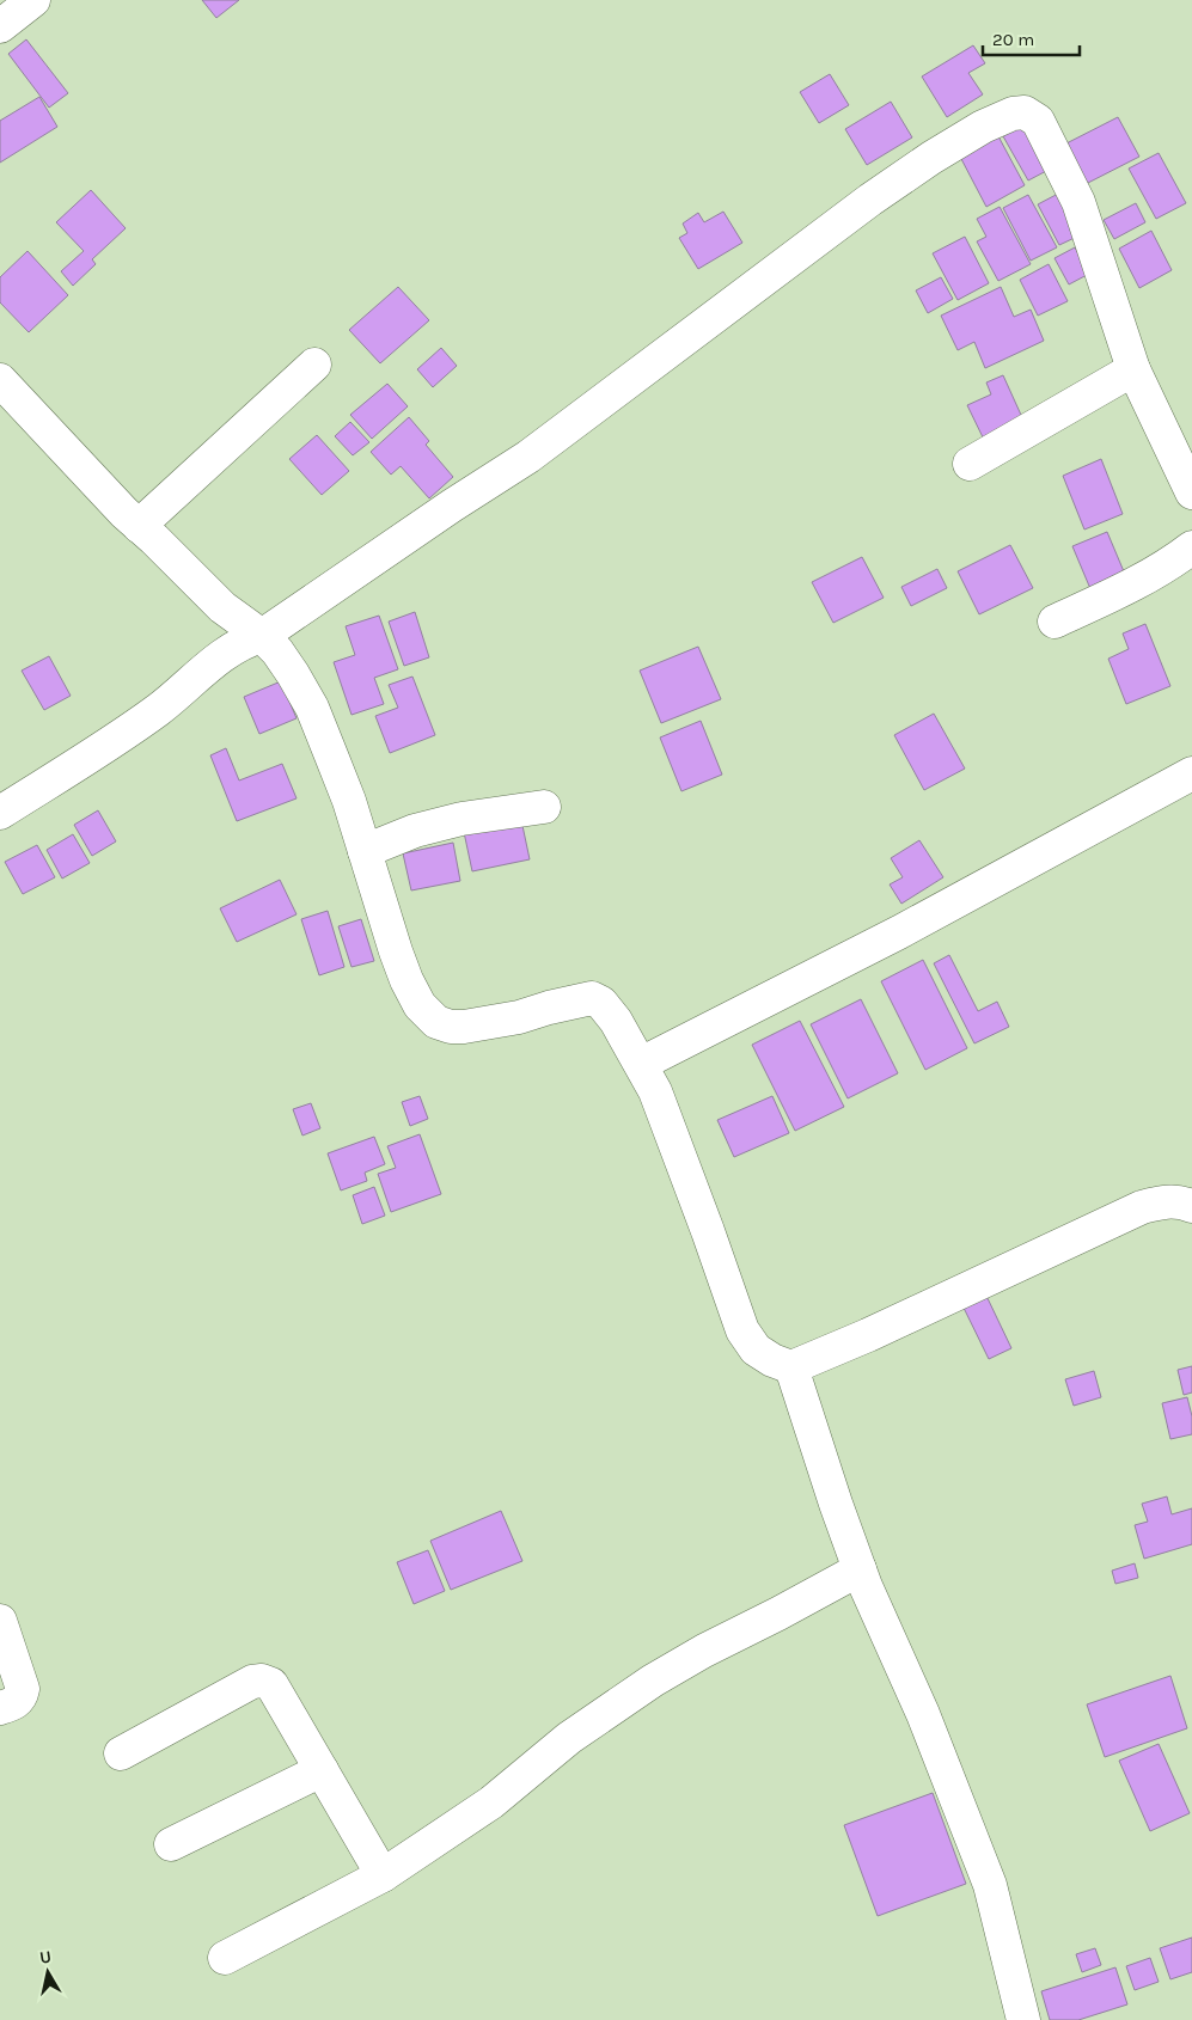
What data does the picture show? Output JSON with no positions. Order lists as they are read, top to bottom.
{
  "scale_bar": "20 m",
  "north": "top"
}
